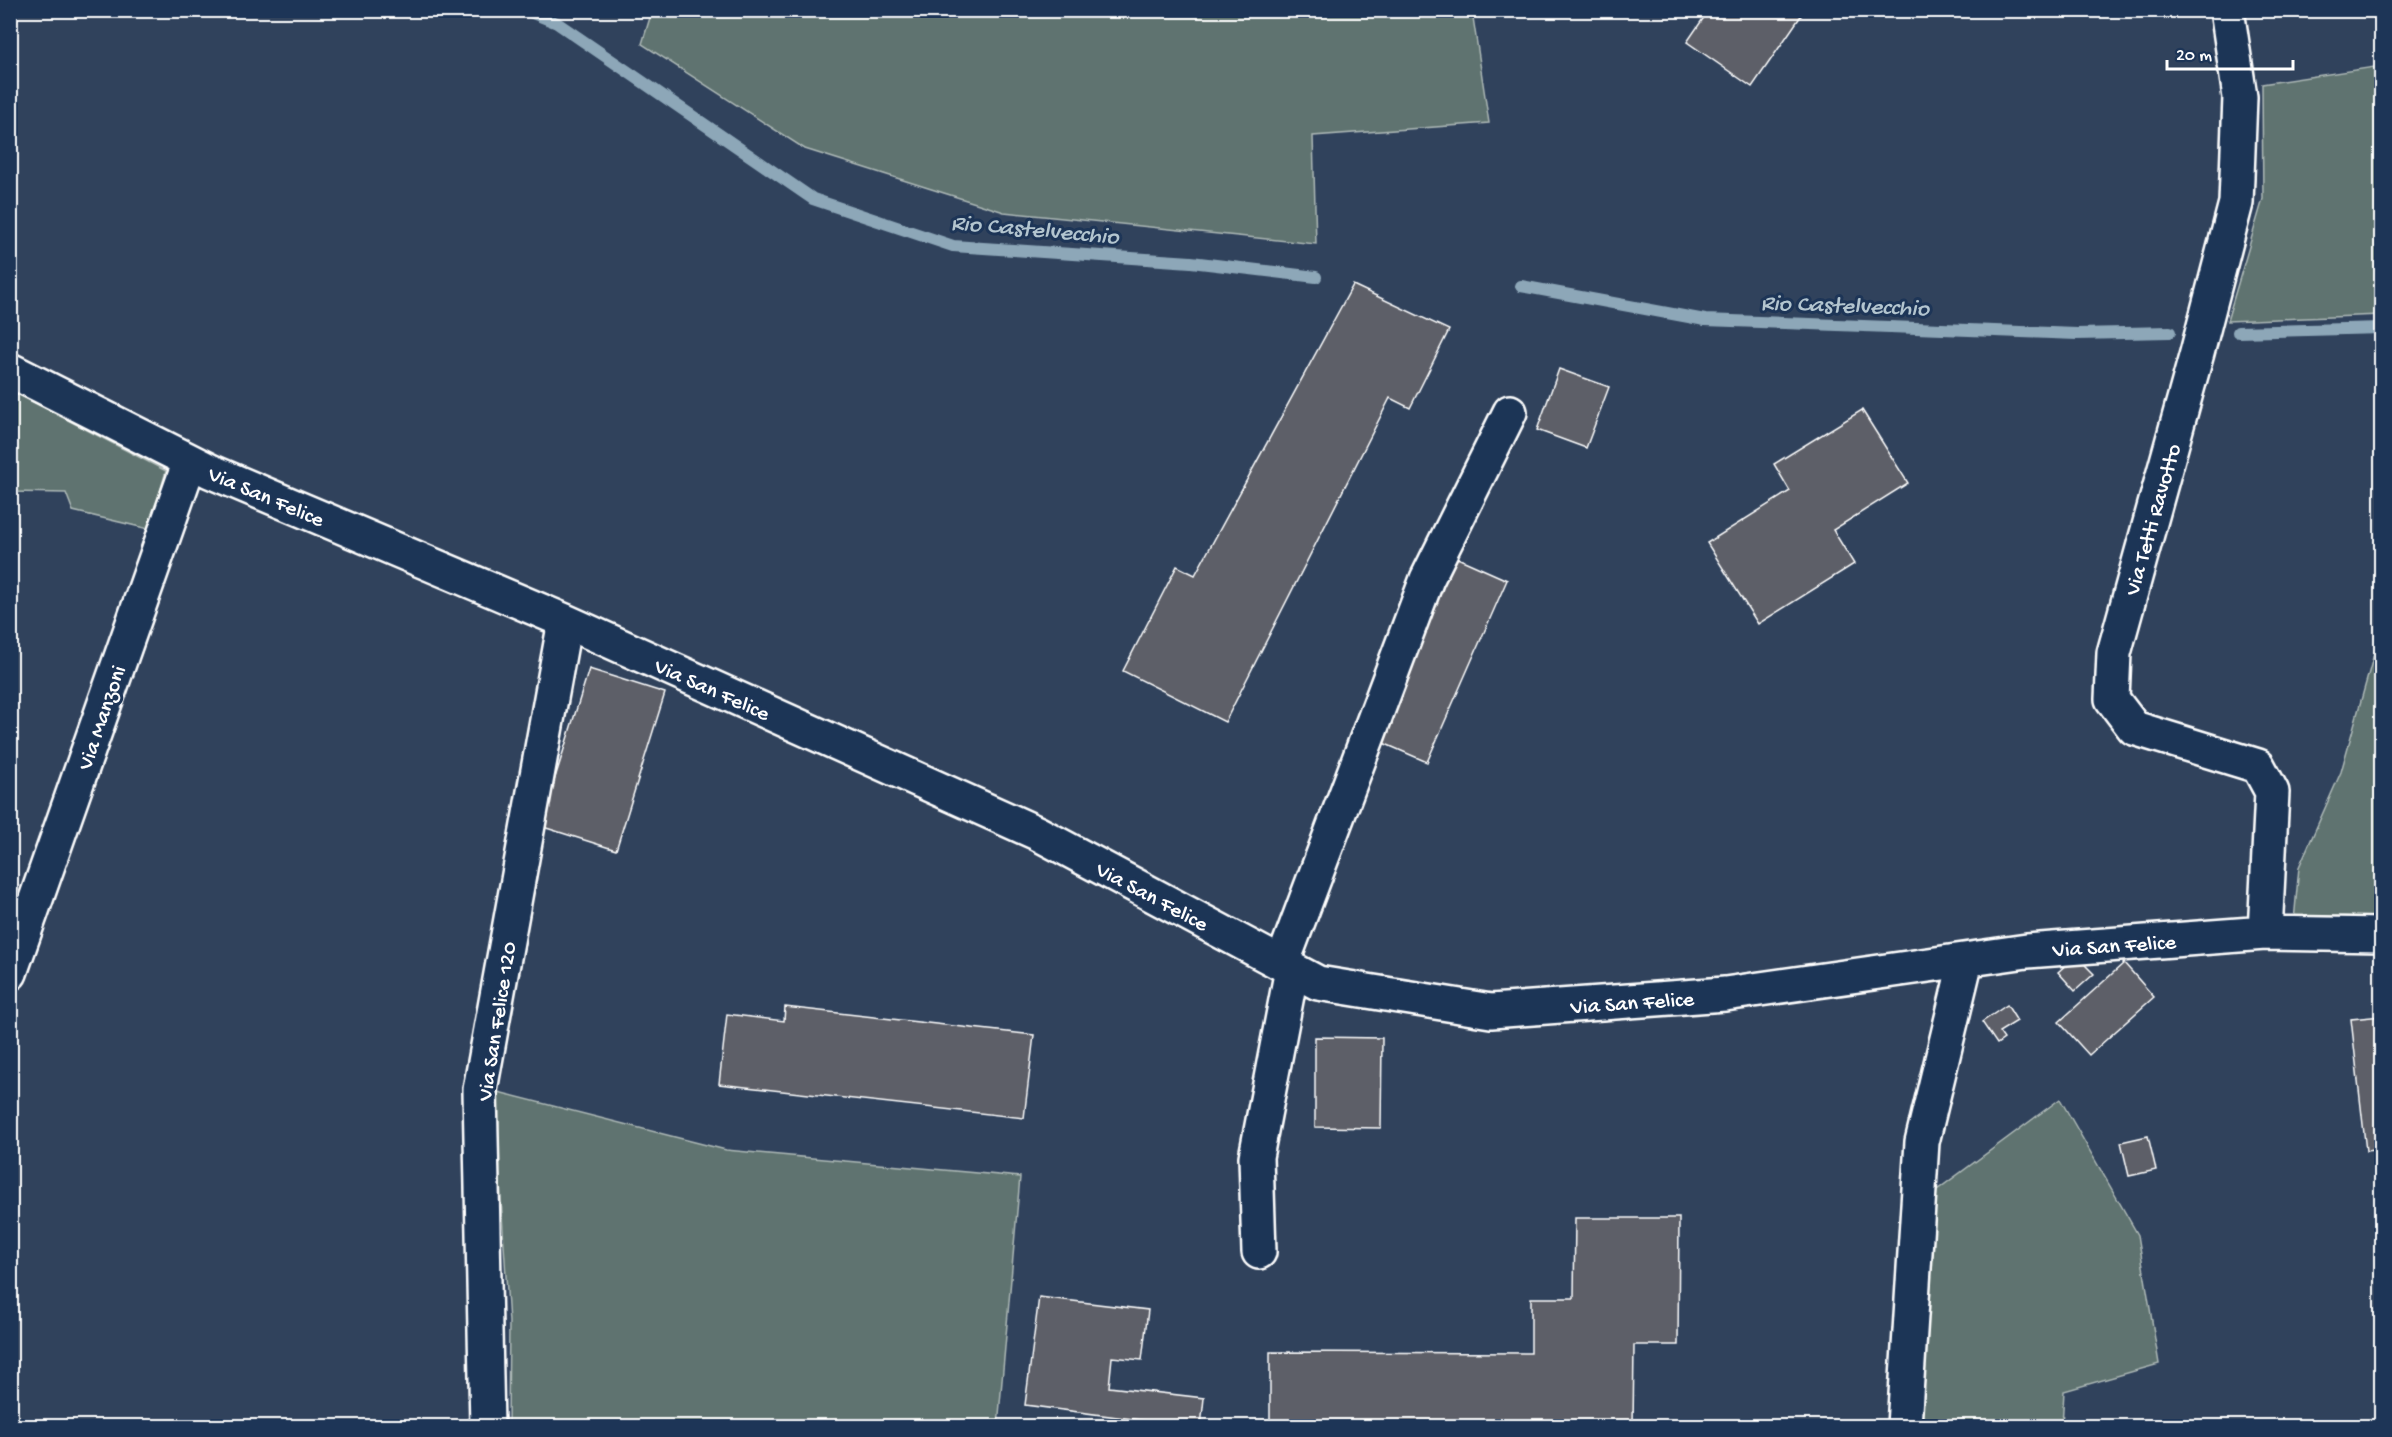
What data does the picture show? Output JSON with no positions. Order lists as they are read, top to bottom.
{
  "streets": {
    "street": [
      "Via San Felice",
      "Via Tetti Ravotto",
      "Via Manzoni",
      "Via San Felice 120"
    ]
  },
  "crossings": [
    ["Via San Felice", "Via Tetti Ravotto"],
    ["Via San Felice", "Via Manzoni"],
    ["Via San Felice", "Via San Felice 120"]
  ],
  "water": ["Rio Castelvecchio"],
  "scale_bar": "20 m"
}
